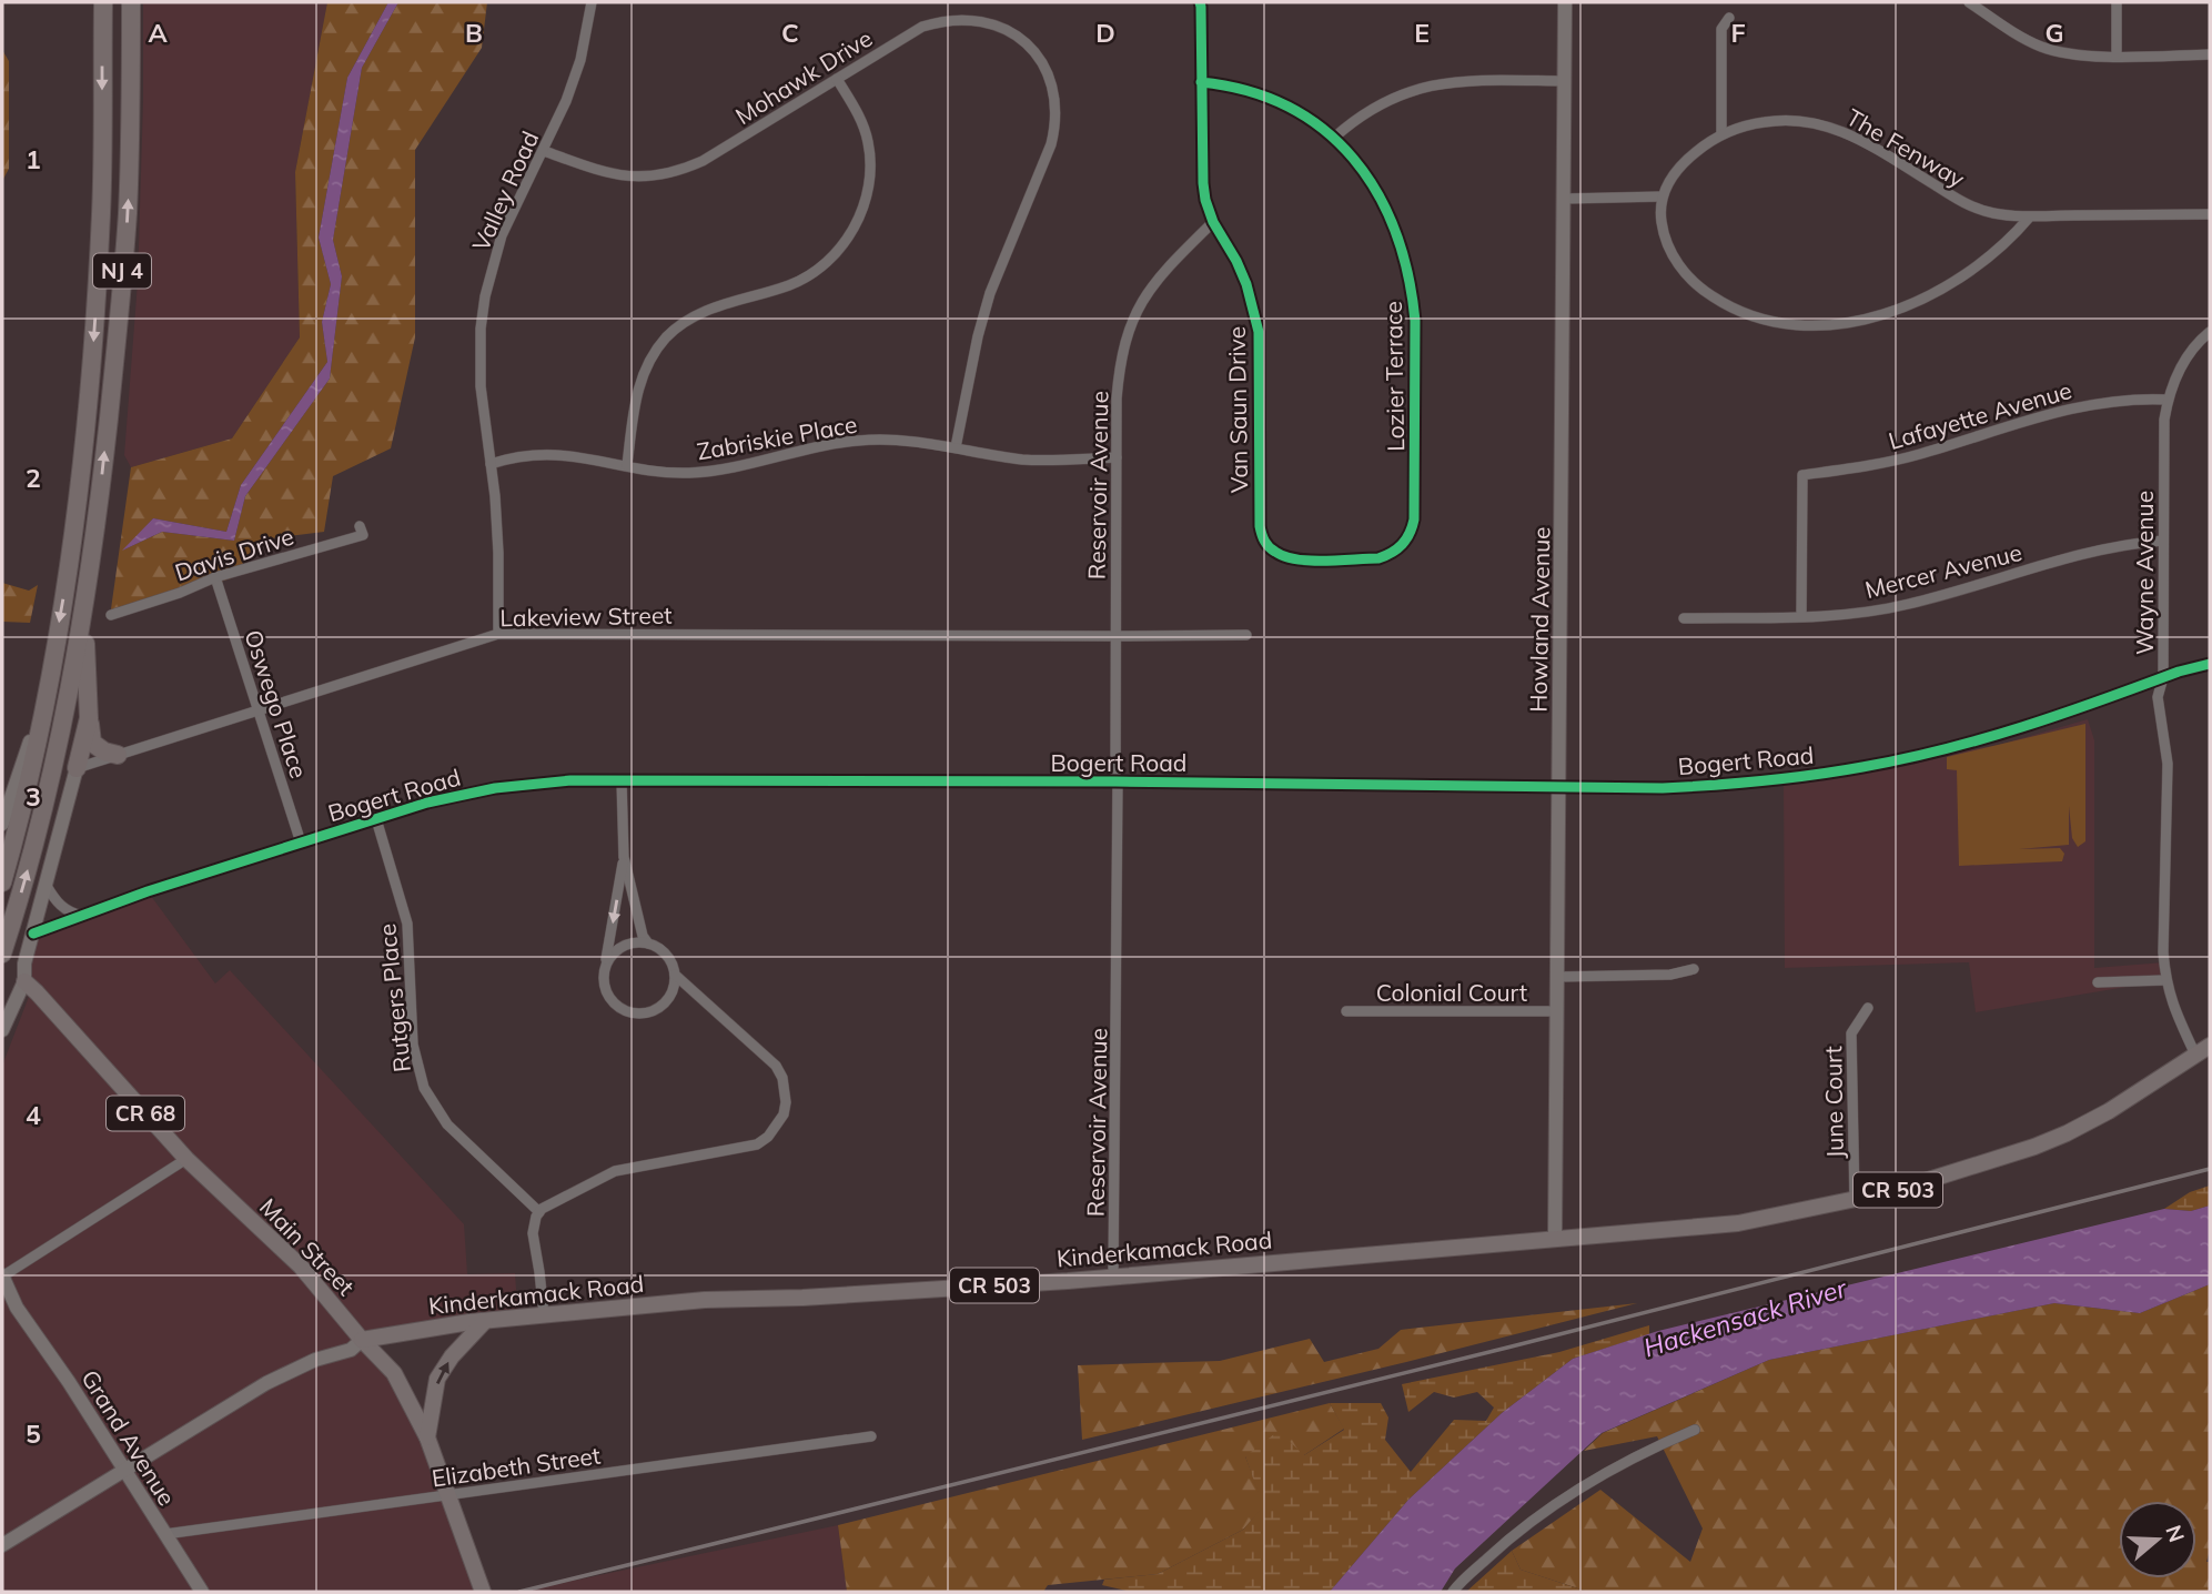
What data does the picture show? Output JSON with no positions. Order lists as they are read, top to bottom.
{
  "streets": {
    "highway": ["NJ 4"],
    "main road": [
      "CR 68",
      "CR 503",
      "Main Street",
      "Kinderkamack Road"
    ],
    "street": [
      "Mohawk Drive",
      "The Fenway",
      "Valley Road",
      "Lozier Terrace",
      "Van Saun Drive",
      "Lafayette Avenue",
      "Zabriskie Place",
      "Reservoir Avenue",
      "Davis Drive",
      "Mercer Avenue",
      "Wayne Avenue",
      "Lakeview Street",
      "Howland Avenue",
      "Oswego Place",
      "Bogert Road",
      "Colonial Court",
      "Rutgers Place",
      "June Court",
      "Grand Avenue",
      "Elizabeth Street"
    ]
  },
  "crossings": [
    ["Mohawk Drive", "Valley Road"],
    ["Mohawk Drive", "Zabriskie Place"],
    ["Valley Road", "Zabriskie Place"],
    ["Valley Road", "Lakeview Street"],
    ["Lozier Terrace", "Van Saun Drive"],
    ["Van Saun Drive", "Reservoir Avenue"],
    ["Lafayette Avenue", "Mercer Avenue"],
    ["Lafayette Avenue", "Wayne Avenue"],
    ["Zabriskie Place", "Reservoir Avenue"],
    ["Reservoir Avenue", "Lakeview Street"],
    ["Reservoir Avenue", "Bogert Road"],
    ["Reservoir Avenue", "Kinderkamack Road"],
    ["Davis Drive", "Oswego Place"],
    ["Mercer Avenue", "Wayne Avenue"],
    ["Wayne Avenue", "Bogert Road"],
    ["Wayne Avenue", "Kinderkamack Road"],
    ["Lakeview Street", "Oswego Place"],
    ["Howland Avenue", "Bogert Road"],
    ["Howland Avenue", "Colonial Court"],
    ["Howland Avenue", "Kinderkamack Road"],
    ["Oswego Place", "Bogert Road"],
    ["Bogert Road", "Rutgers Place"],
    ["June Court", "Kinderkamack Road"],
    ["Main Street", "Kinderkamack Road"],
    ["Main Street", "Elizabeth Street"],
    ["Kinderkamack Road", "Grand Avenue"],
    ["Grand Avenue", "Elizabeth Street"]
  ],
  "water": ["Hackensack River"],
  "north": "right",
  "grid": {
    "columns": [
      "A",
      "B",
      "C",
      "D",
      "E",
      "F",
      "G"
    ],
    "rows": [
      "1",
      "2",
      "3",
      "4",
      "5"
    ]
  }
}
